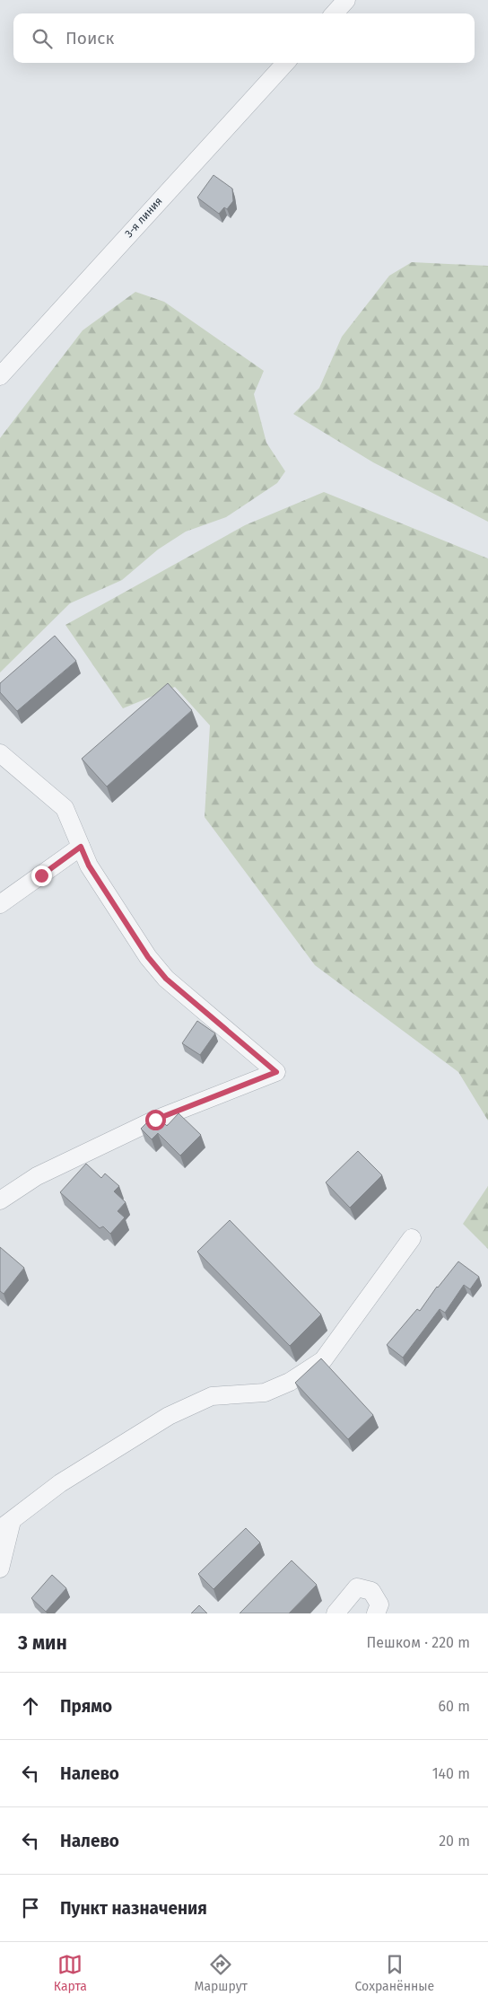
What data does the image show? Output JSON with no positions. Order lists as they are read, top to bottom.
{
  "streets": {
    "street": ["3-я линия"]
  },
  "page": {
    "search": "Поиск",
    "heading": ["3 мин", "Пешком · 220 m"],
    "list": [
      ["Прямо", "60 m"],
      ["Налево", "140 m"],
      ["Налево", "20 m"],
      "Пункт назначения"
    ],
    "nav": ["Карта", "Маршрут", "Сохранённые"]
  }
}
